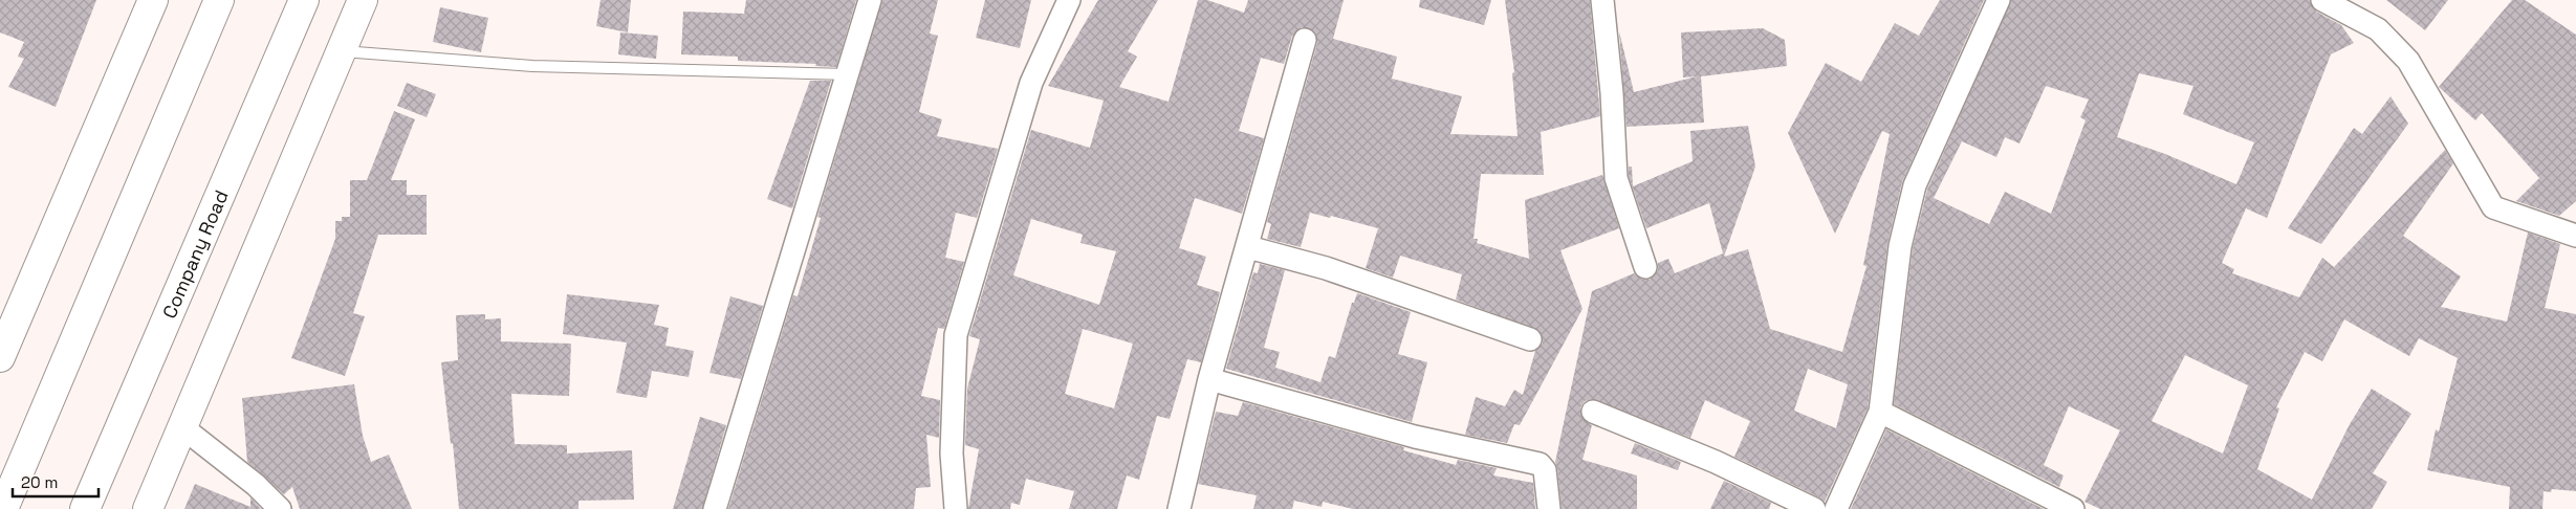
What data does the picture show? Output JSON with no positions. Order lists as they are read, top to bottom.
{
  "streets": {
    "main road": ["Company Road"]
  },
  "scale_bar": "20 m"
}
